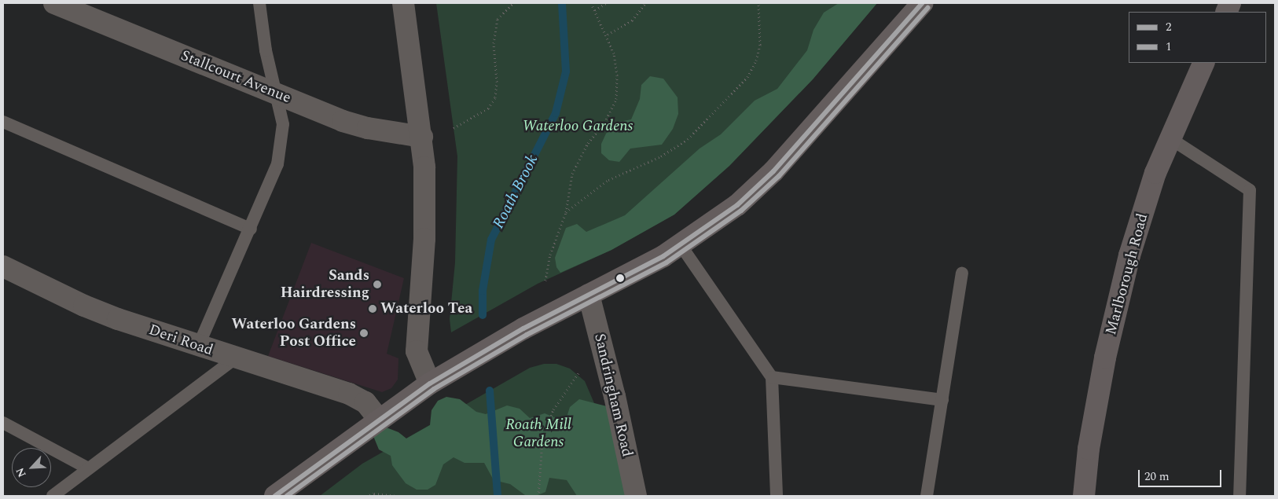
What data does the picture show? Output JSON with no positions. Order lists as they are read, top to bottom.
{
  "streets": {
    "street": [
      "Stallcourt Avenue",
      "Marlborough Road",
      "Deri Road",
      "Sandringham Road"
    ]
  },
  "water": ["Roath Brook"],
  "parks": ["Waterloo Gardens", "Roath Mill Gardens"],
  "places": ["Sands Hairdressing", "Waterloo Tea", "Waterloo Gardens Post Office"],
  "lines": ["transit line 2", "transit line 1"],
  "legend": ["2", "1"],
  "scale_bar": "20 m",
  "north": "bottom left"
}
